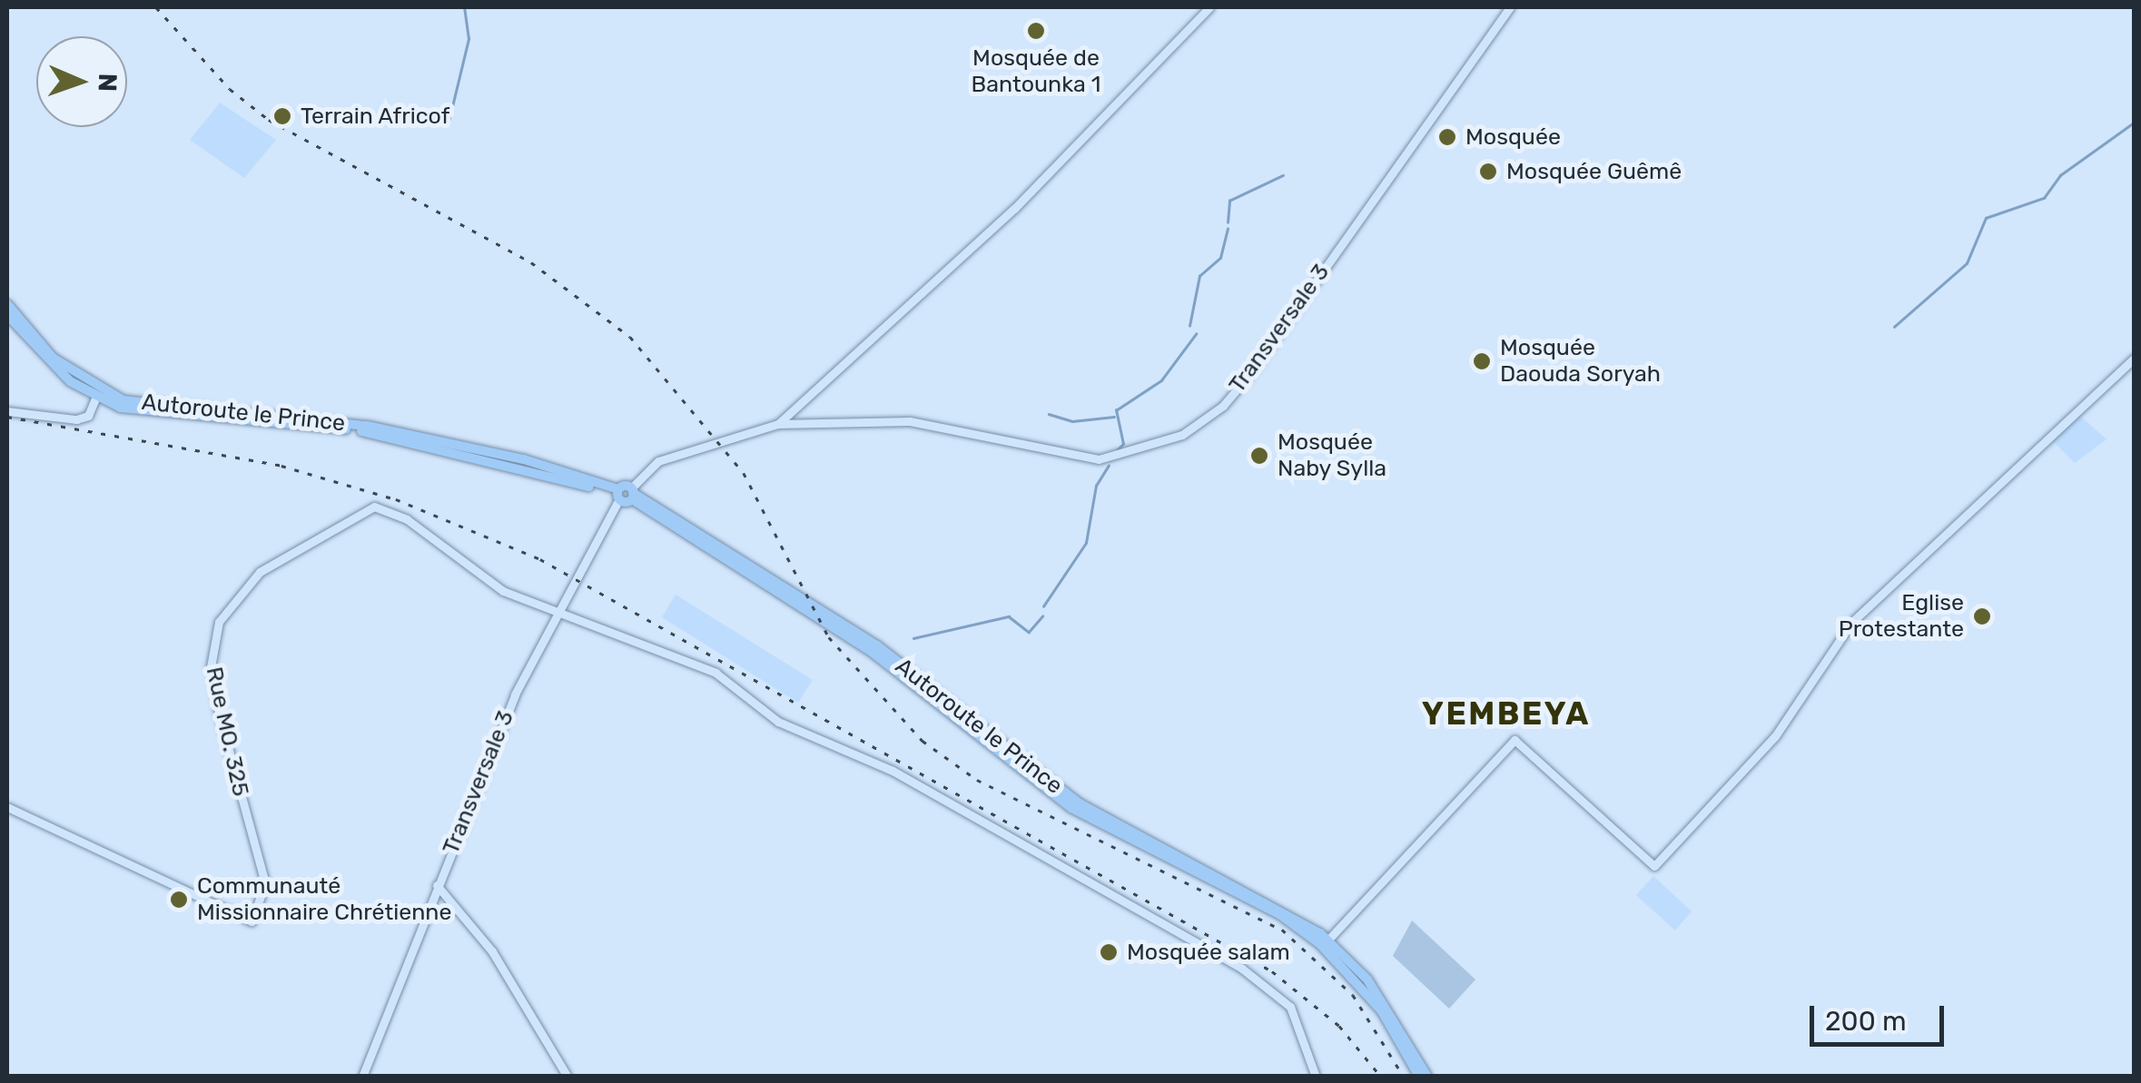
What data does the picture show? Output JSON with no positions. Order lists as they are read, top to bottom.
{
  "streets": {
    "main road": ["Autoroute le Prince"],
    "street": ["Transversale 3", "Rue MO. 325"]
  },
  "crossings": [
    ["Transversale 3", "Autoroute le Prince"],
    ["Transversale 3", "Rue MO. 325"]
  ],
  "districts": ["YEMBEYA"],
  "places": [
    "Mosquée de Bantounka 1",
    "Terrain Africof",
    "Mosquée",
    "Mosquée Guêmê",
    "Mosquée Daouda Soryah",
    "Mosquée Naby Sylla",
    "Eglise Protestante",
    "Communauté Missionnaire Chrétienne",
    "Mosquée salam"
  ],
  "scale_bar": "200 m",
  "north": "right"
}
